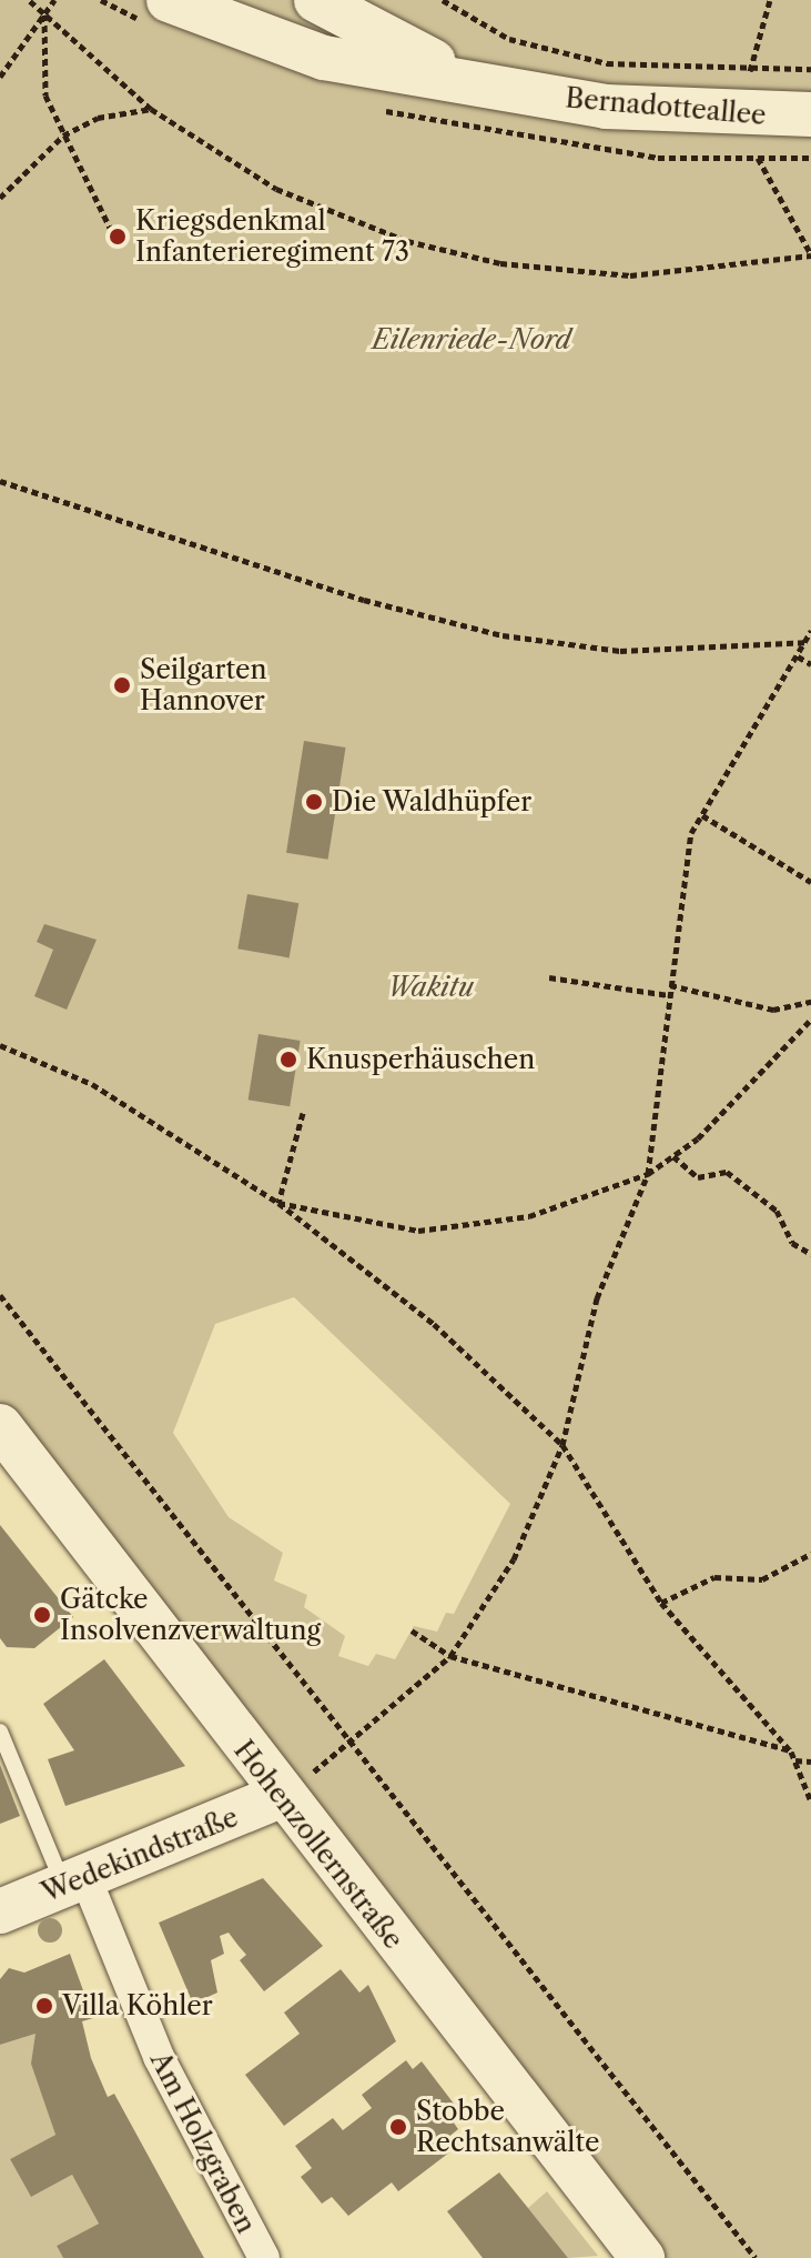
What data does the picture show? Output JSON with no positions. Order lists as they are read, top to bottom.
{
  "streets": {
    "street": [
      "Bernadotteallee",
      "Hohenzollernstraße",
      "Wedekindstraße",
      "Am Holzgraben"
    ]
  },
  "crossings": [
    ["Hohenzollernstraße", "Wedekindstraße"],
    ["Wedekindstraße", "Am Holzgraben"]
  ],
  "parks": ["Eilenriede-Nord", "Wakitu"],
  "places": [
    "Kriegsdenkmal Infanterieregiment 73",
    "Seilgarten Hannover",
    "Die Waldhüpfer",
    "Knusperhäuschen",
    "Gätcke Insolvenzverwaltung",
    "Villa Köhler",
    "Stobbe Rechtsanwälte"
  ]
}
